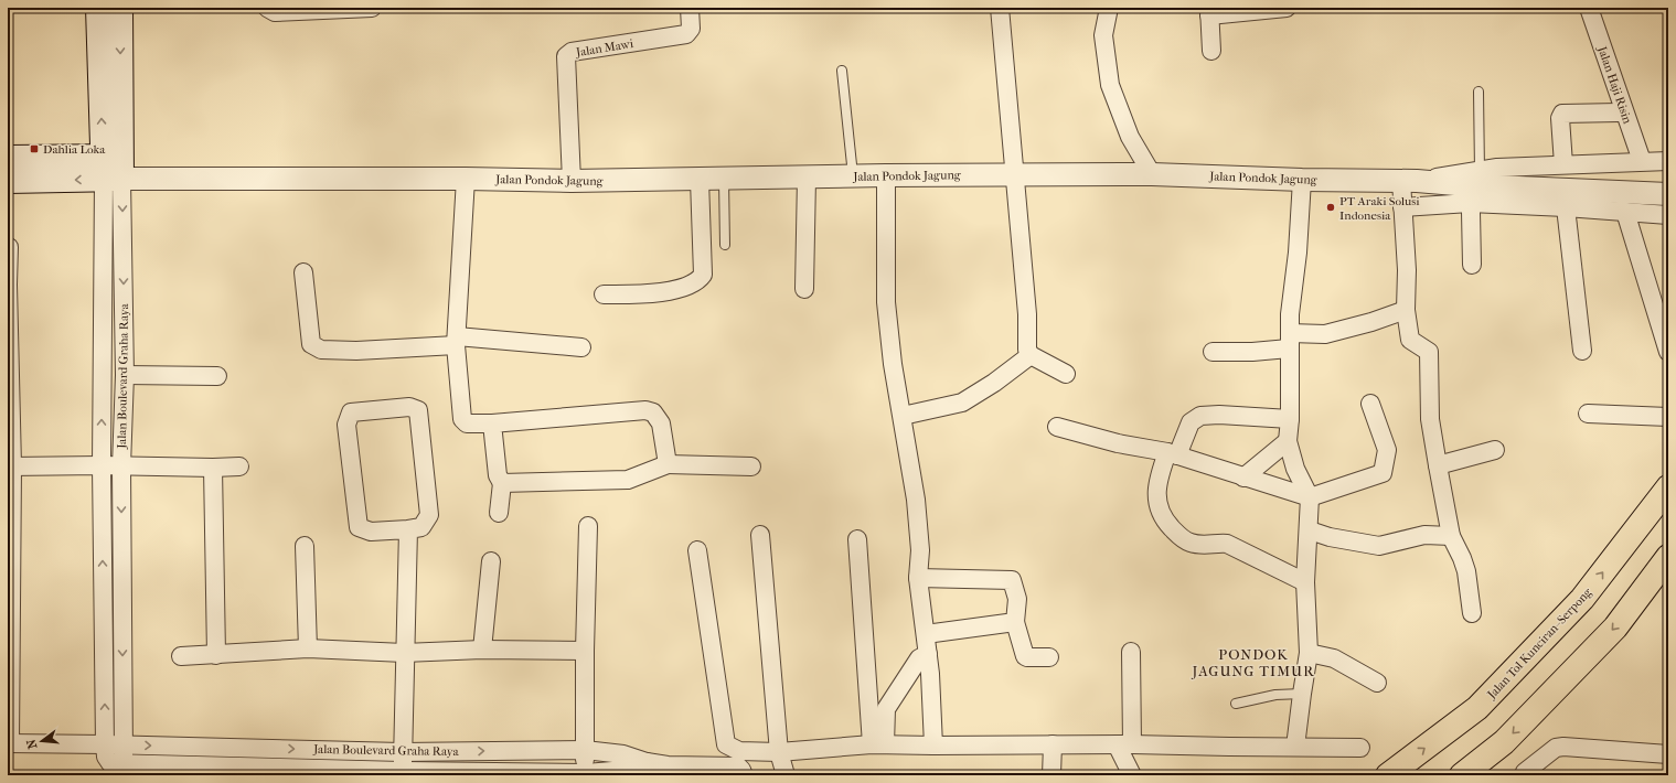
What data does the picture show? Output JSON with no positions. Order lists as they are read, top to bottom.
{
  "streets": {
    "highway": ["Jalan Tol Kunciran–Serpong"],
    "main road": ["Jalan Boulevard Graha Raya"],
    "street": ["Jalan Mawi", "Jalan Haji Risin", "Jalan Pondok Jagung"]
  },
  "crossings": [
    ["Jalan Mawi", "Jalan Pondok Jagung"],
    ["Jalan Pondok Jagung", "Jalan Boulevard Graha Raya"]
  ],
  "districts": ["PONDOK JAGUNG TIMUR"],
  "places": {
    "transit": ["Dahlia Loka"],
    "other": ["PT Araki Solusi Indonesia"]
  },
  "north": "left"
}
